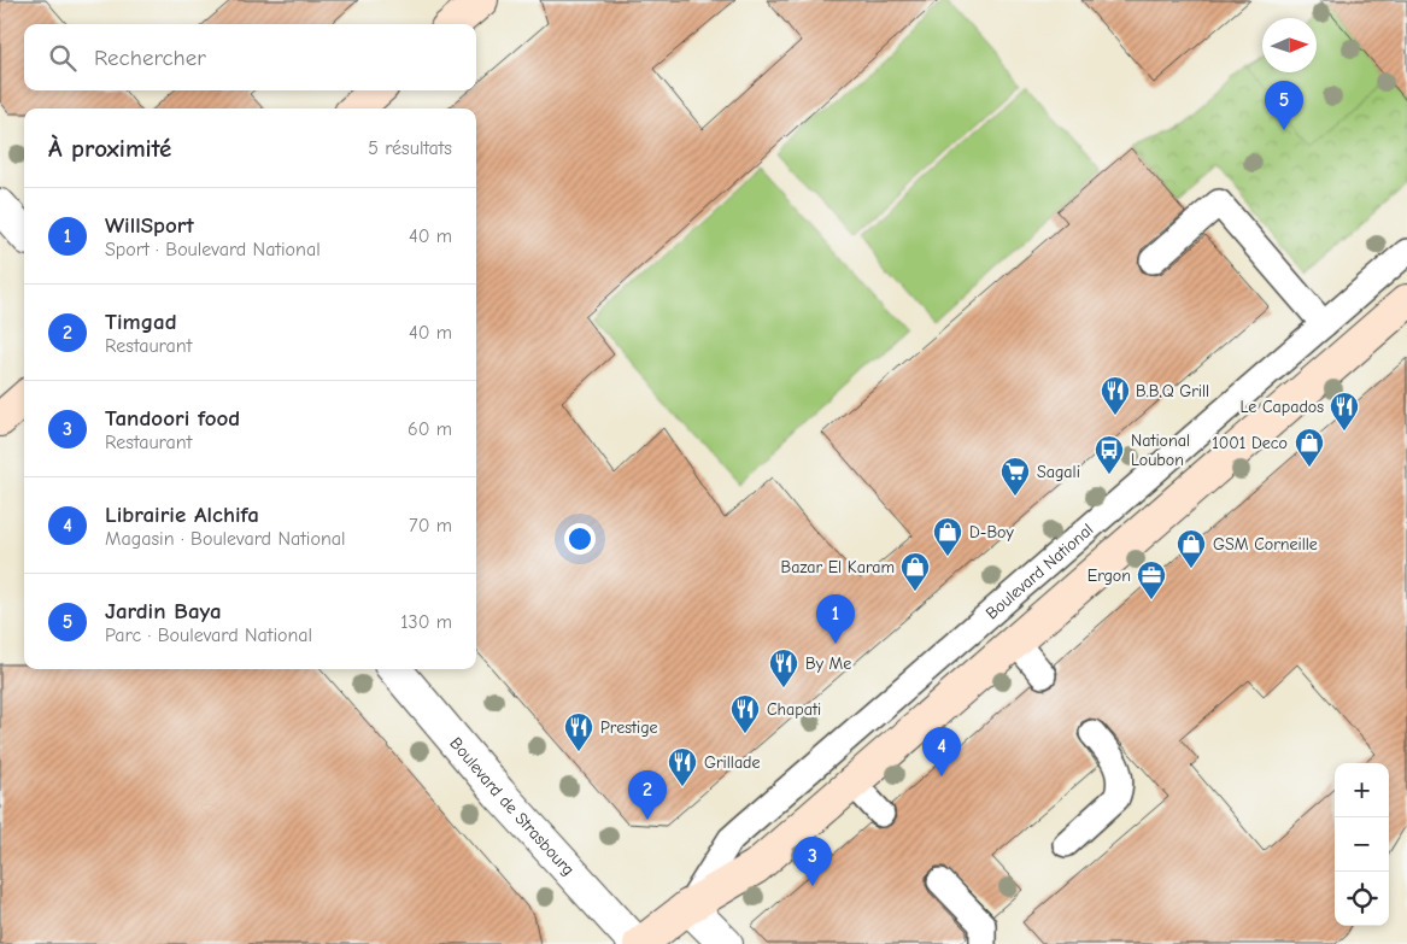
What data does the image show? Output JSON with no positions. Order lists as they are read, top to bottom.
{
  "streets": {
    "street": ["Boulevard National", "Boulevard de Strasbourg"]
  },
  "crossings": [
    ["Boulevard National", "Boulevard de Strasbourg"]
  ],
  "places": {
    "restaurant": [
      "B.B.Q Grill",
      "Le Capados",
      "By Me",
      "Chapati",
      "Prestige",
      "Grillade"
    ],
    "shop": [
      "1001 Deco",
      "D-Boy",
      "GSM Corneille",
      "Bazar El Karam"
    ],
    "bus stop": ["National Loubon"],
    "supermarket": ["Sagali"],
    "office": ["Ergon"]
  },
  "north": "right",
  "page": {
    "search": "Rechercher",
    "pins": [
      "5",
      "1",
      "4",
      "2",
      "3"
    ],
    "heading": ["À proximité", "5 résultats"],
    "list": [
      {
        "mark": "1",
        "name": "WillSport",
        "note": "Sport · Boulevard National",
        "value": "40 m"
      },
      {
        "mark": "2",
        "name": "Timgad",
        "note": "Restaurant",
        "value": "40 m"
      },
      {
        "mark": "3",
        "name": "Tandoori food",
        "note": "Restaurant",
        "value": "60 m"
      },
      {
        "mark": "4",
        "name": "Librairie Alchifa",
        "note": "Magasin · Boulevard National",
        "value": "70 m"
      },
      {
        "mark": "5",
        "name": "Jardin Baya",
        "note": "Parc · Boulevard National",
        "value": "130 m"
      }
    ],
    "map_buttons": ["+", "−"]
  }
}
